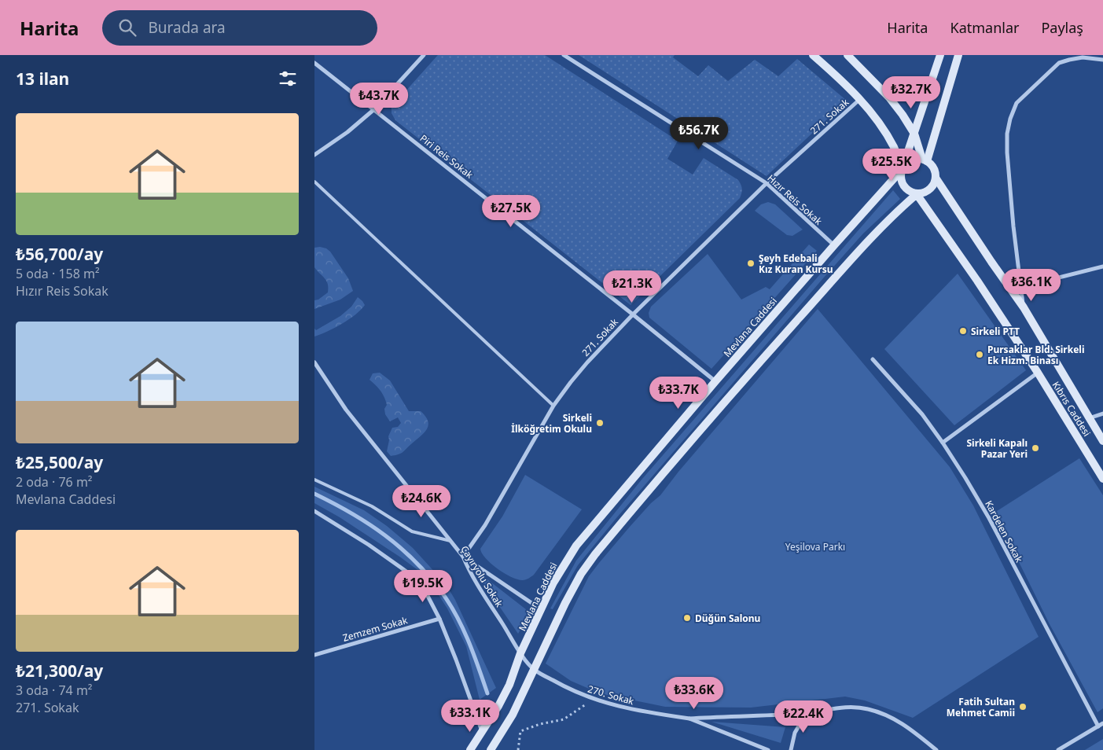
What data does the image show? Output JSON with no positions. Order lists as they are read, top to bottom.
{
  "streets": {
    "street": [
      "271. Sokak",
      "Piri Reis Sokak",
      "Hızır Reis Sokak",
      "Mevlana Caddesi",
      "Kıbrıs Caddesi",
      "Kardelen Sokak",
      "Çayıryolu Sokak",
      "Zemzem Sokak",
      "270. Sokak"
    ]
  },
  "crossings": [
    ["271. Sokak", "Piri Reis Sokak"],
    ["271. Sokak", "Hızır Reis Sokak"],
    ["271. Sokak", "Çayıryolu Sokak"],
    ["Piri Reis Sokak", "Mevlana Caddesi"],
    ["Hızır Reis Sokak", "Mevlana Caddesi"],
    ["Mevlana Caddesi", "Kıbrıs Caddesi"],
    ["Mevlana Caddesi", "Çayıryolu Sokak"],
    ["Çayıryolu Sokak", "270. Sokak"]
  ],
  "parks": ["Yeşilova Parkı"],
  "places": [
    "Şeyh Edebali Kız Kuran Kursu",
    "Sirkeli PTT",
    "Pursaklar Bld. Sirkeli Ek Hizm. Binası",
    "Sirkeli İlköğretim Okulu",
    "Sirkeli Kapalı Pazar Yeri",
    "Düğün Salonu",
    "Fatih Sultan Mehmet Camii"
  ],
  "page": {
    "header": "Harita",
    "search": "Burada ara",
    "nav": ["Harita", "Katmanlar", "Paylaş"],
    "heading": "13 ilan",
    "price": [
      "₺32.7K",
      "₺43.7K",
      "₺56.7K",
      "₺25.5K",
      "₺27.5K",
      "₺36.1K",
      "₺21.3K",
      "₺33.7K",
      "₺24.6K",
      "₺19.5K",
      "₺33.6K",
      "₺33.1K",
      "₺22.4K"
    ],
    "list": [
      {
        "name": "₺56,700/ay",
        "note": "5 oda · 158 m² · Hızır Reis Sokak"
      },
      {
        "name": "₺25,500/ay",
        "note": "2 oda · 76 m² · Mevlana Caddesi"
      },
      {
        "name": "₺21,300/ay",
        "note": "3 oda · 74 m² · 271. Sokak"
      }
    ]
  }
}
